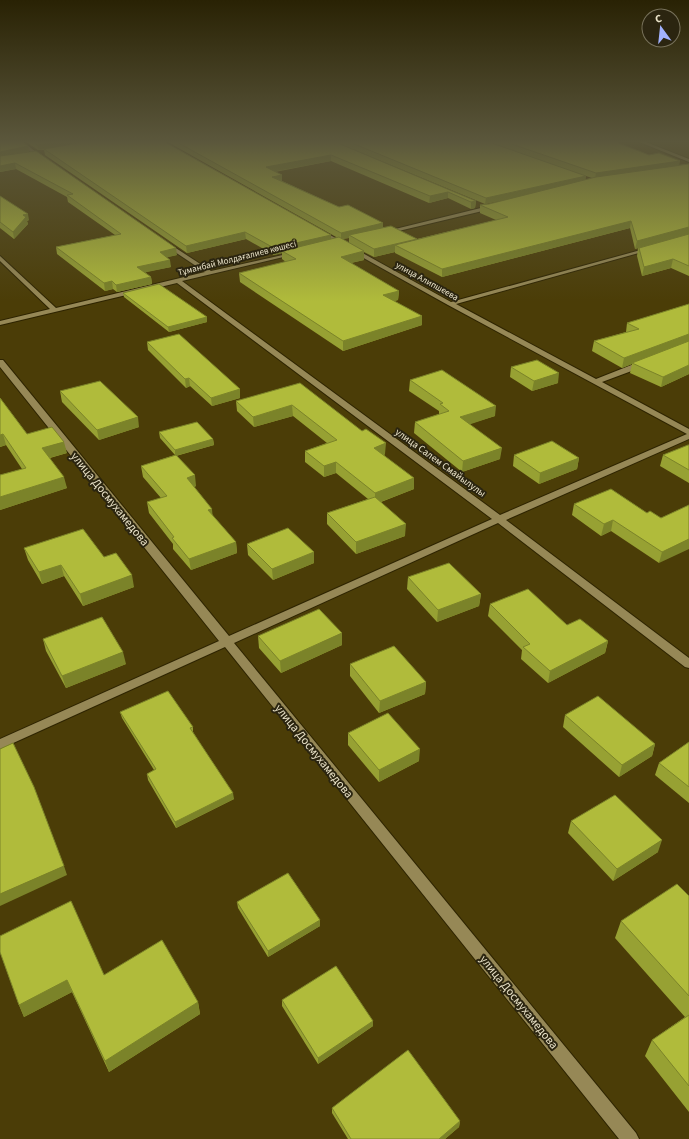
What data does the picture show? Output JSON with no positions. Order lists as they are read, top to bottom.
{
  "streets": {
    "street": [
      "Тұманбай Молдағалиев көшесі",
      "улица Алипшеева",
      "улица Салем Смайылулы",
      "улица Досмухамедова"
    ]
  },
  "crossings": [
    ["Тұманбай Молдағалиев көшесі", "улица Салем Смайылулы"]
  ],
  "north": "top"
}
